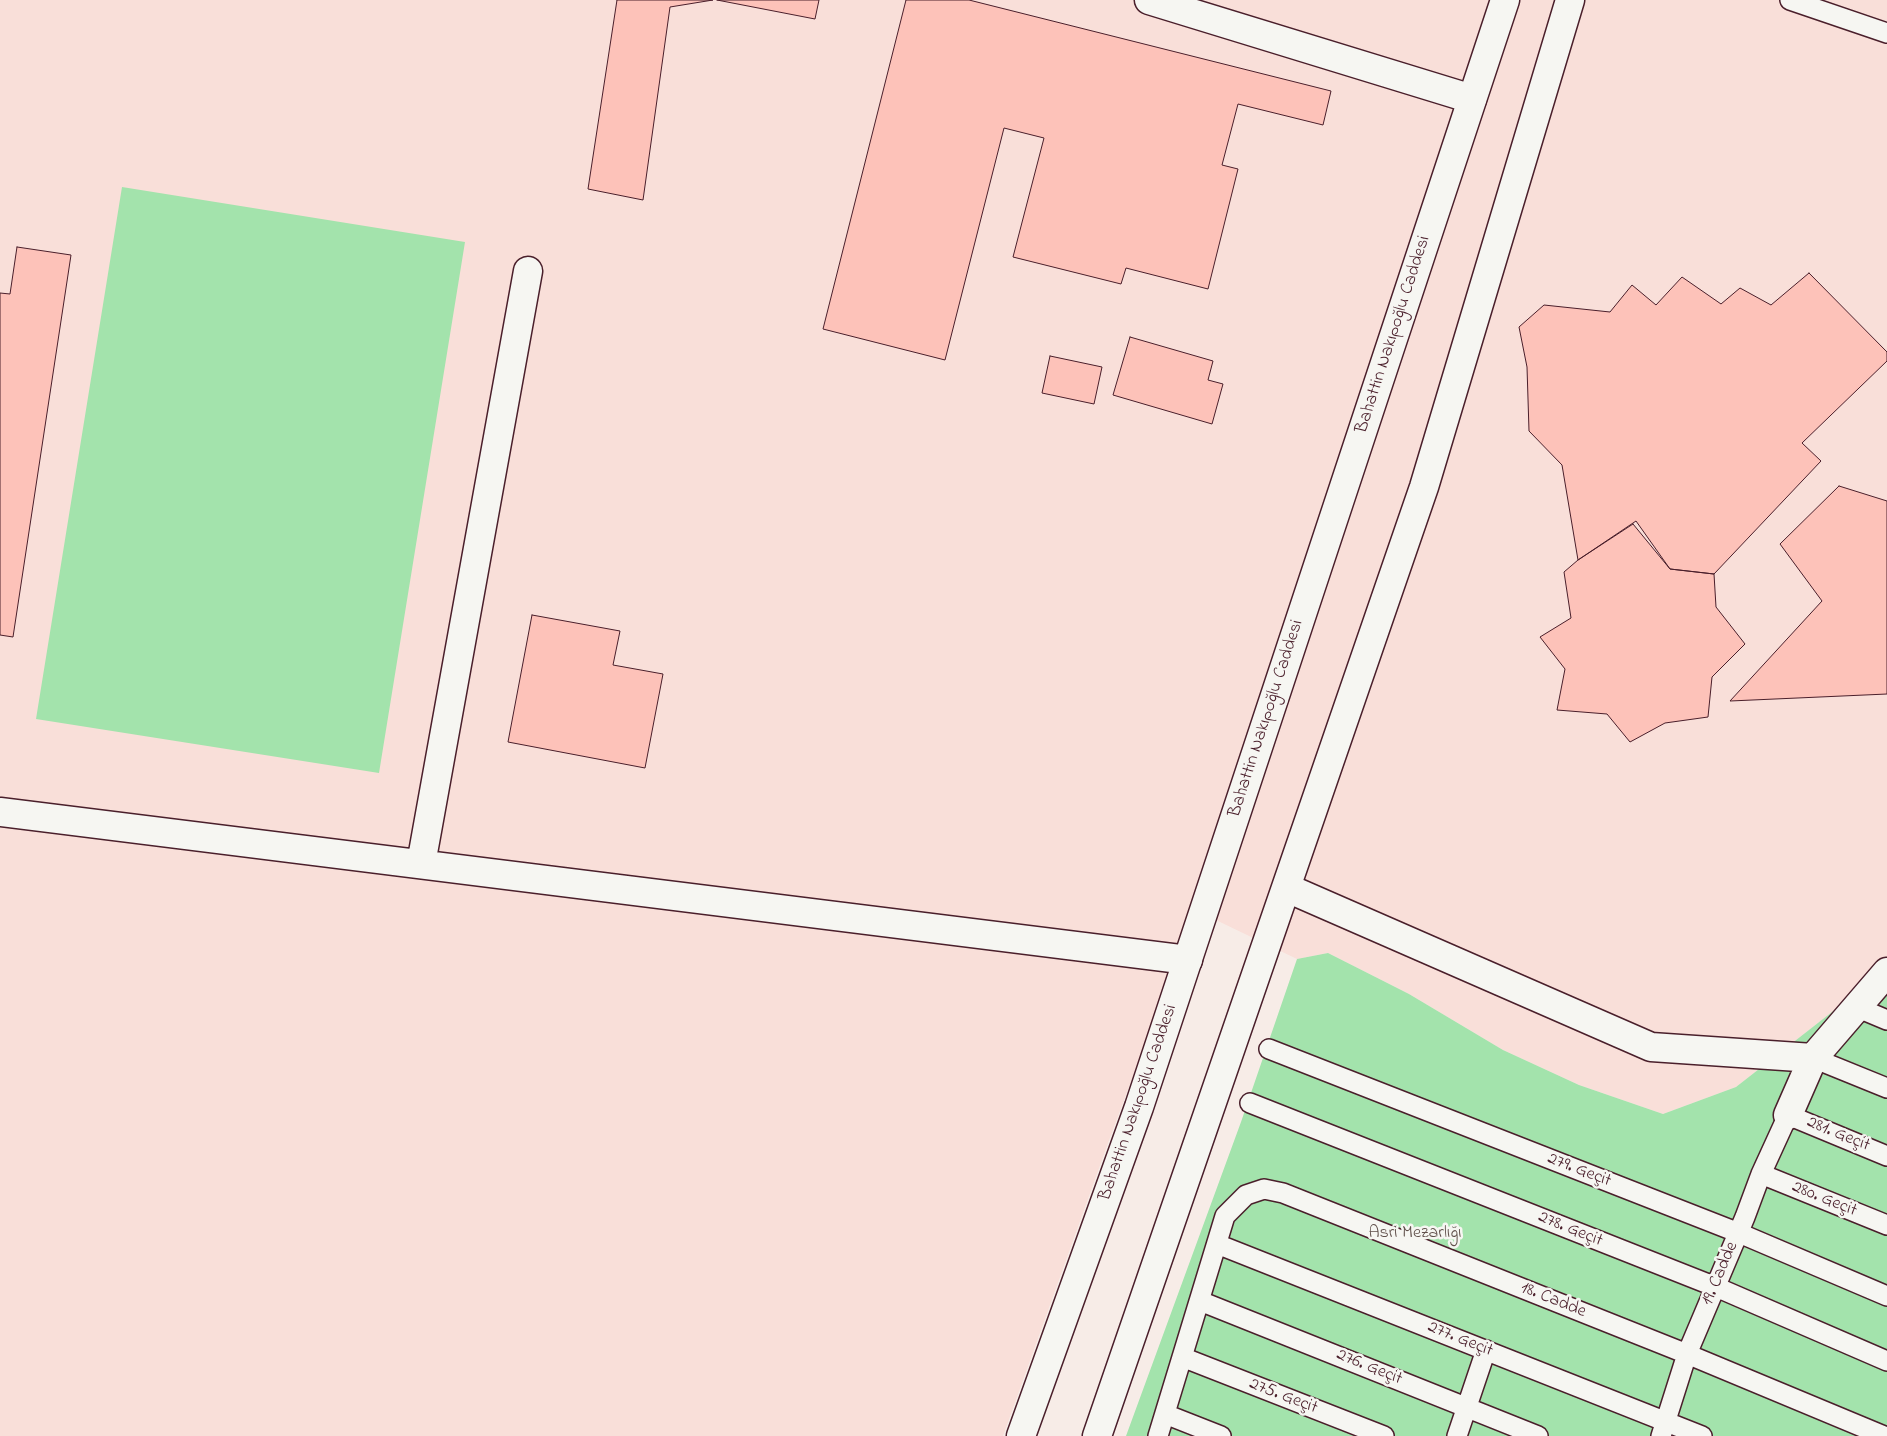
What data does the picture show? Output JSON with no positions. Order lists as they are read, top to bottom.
{
  "streets": {
    "main road": ["Bahattin Nakıpoğlu Caddesi"],
    "lane": [
      "281. Geçit",
      "279. Geçit",
      "280. Geçit",
      "278. Geçit",
      "19. Cadde",
      "18. Cadde",
      "277. Geçit",
      "276. Geçit",
      "275. Geçit"
    ]
  },
  "crossings": [
    ["281. Geçit", "19. Cadde"],
    ["279. Geçit", "19. Cadde"],
    ["280. Geçit", "19. Cadde"],
    ["278. Geçit", "19. Cadde"],
    ["19. Cadde", "18. Cadde"],
    ["19. Cadde", "277. Geçit"],
    ["18. Cadde", "277. Geçit"]
  ],
  "parks": ["Asri Mezarlığı"]
}
